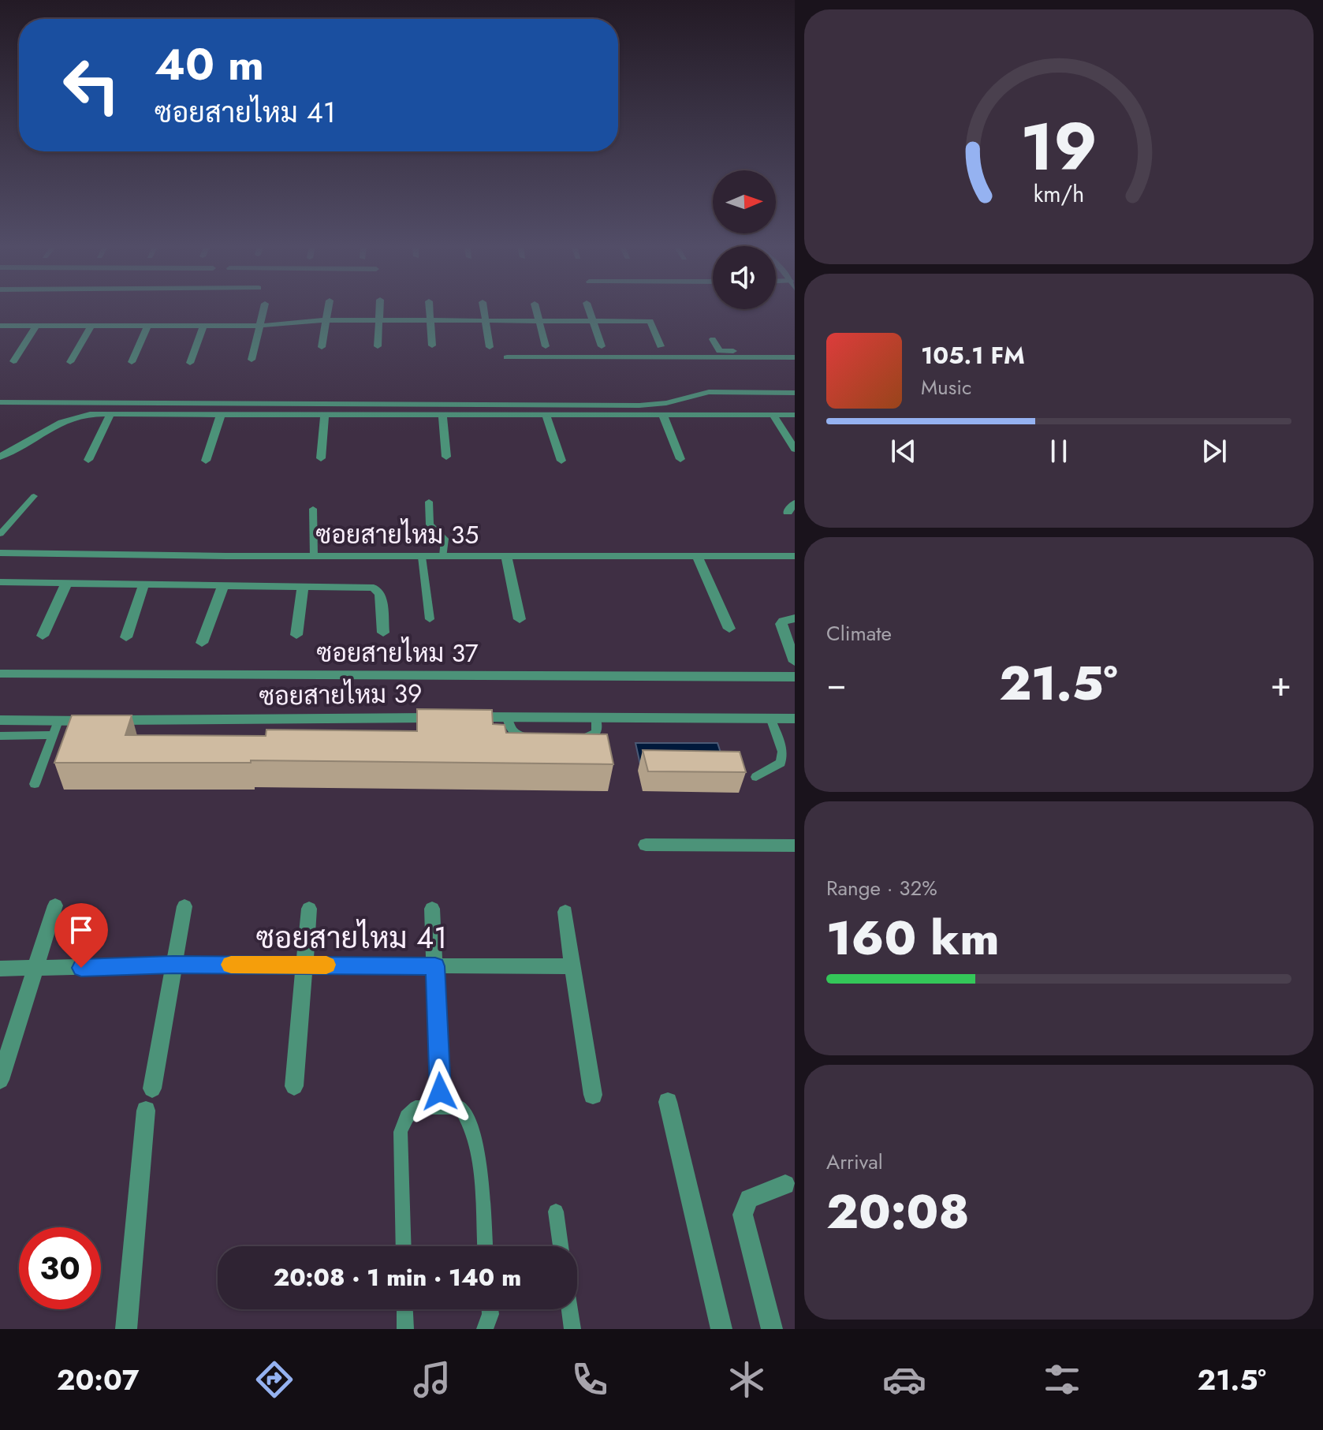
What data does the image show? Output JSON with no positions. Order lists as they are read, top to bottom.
{
  "streets": {
    "street": [
      "ซอยสายไหม 35",
      "ซอยสายไหม 37",
      "ซอยสายไหม 39",
      "ซอยสายไหม 41"
    ]
  },
  "north": "right",
  "page": {
    "turn": ["40 m", "ซอยสายไหม 41"],
    "song": ["105.1 FM", "Music"],
    "tile": [
      "Climate",
      ["Range · 32%", "160 km"],
      ["Arrival", "20:08"]
    ],
    "heat": ["−", "21.5°", "+"],
    "limit": "30",
    "trip": "20:08 · 1 min · 140 m",
    "tabs": ["20:07", "21.5°"],
    "gauge": ["19", "km/h"]
  }
}
